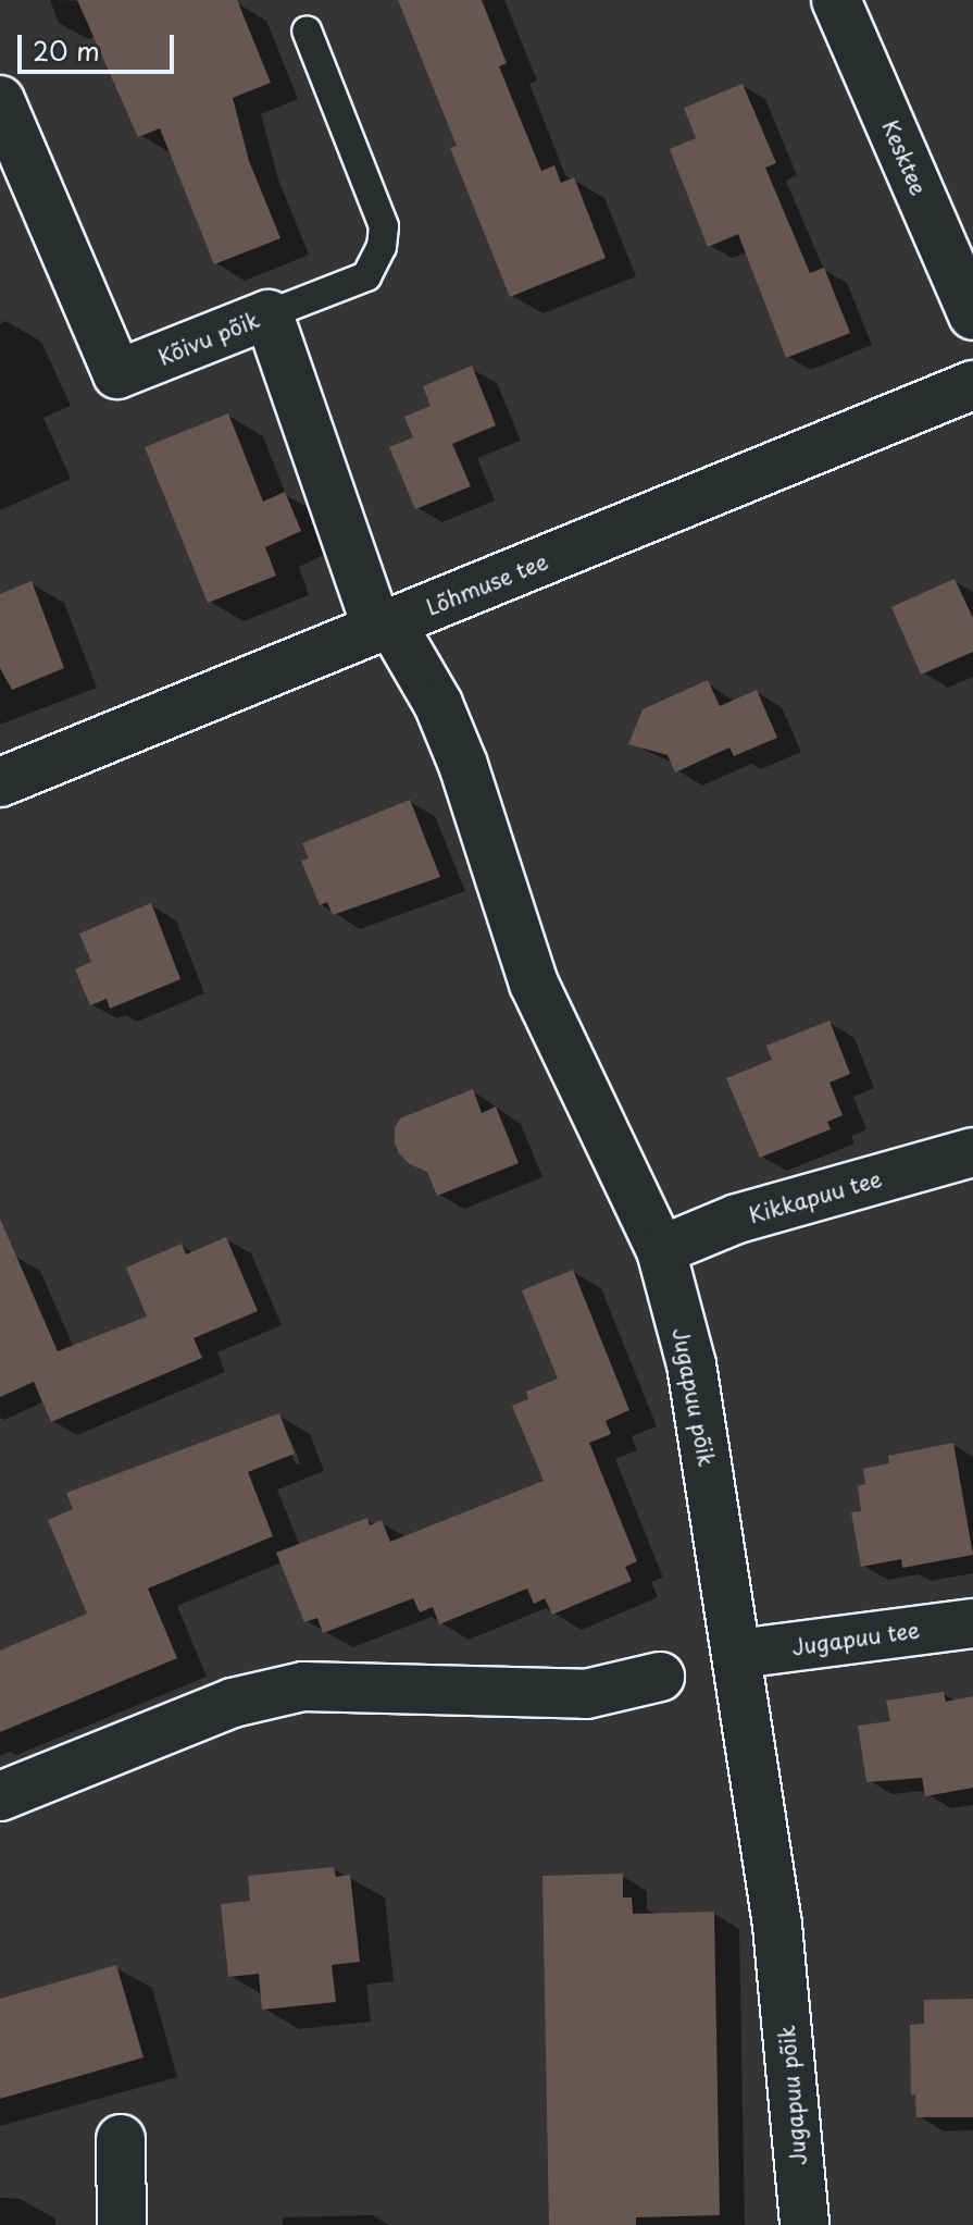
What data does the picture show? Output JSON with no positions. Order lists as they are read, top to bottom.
{
  "streets": {
    "street": [
      "Kesktee",
      "Kõivu põik",
      "Lõhmuse tee",
      "Kikkapuu tee",
      "Jugapuu põik",
      "Jugapuu tee"
    ]
  },
  "crossings": [
    ["Kõivu põik", "Lõhmuse tee"],
    ["Kõivu põik", "Jugapuu põik"],
    ["Lõhmuse tee", "Jugapuu põik"],
    ["Kikkapuu tee", "Jugapuu põik"],
    ["Jugapuu põik", "Jugapuu tee"]
  ],
  "scale_bar": "20 m"
}
